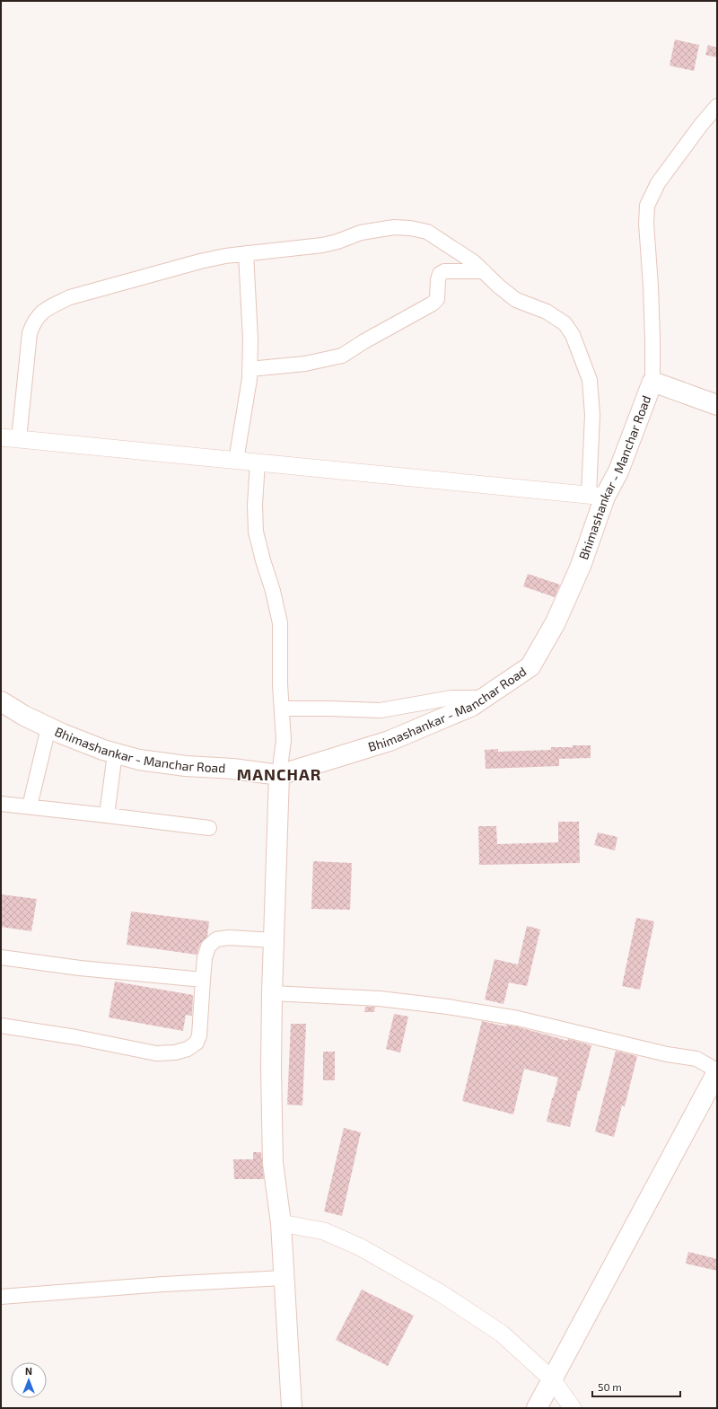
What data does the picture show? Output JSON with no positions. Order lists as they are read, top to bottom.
{
  "streets": {
    "main road": ["Bhimashankar - Manchar Road"]
  },
  "districts": ["MANCHAR"],
  "scale_bar": "50 m",
  "north": "top"
}
